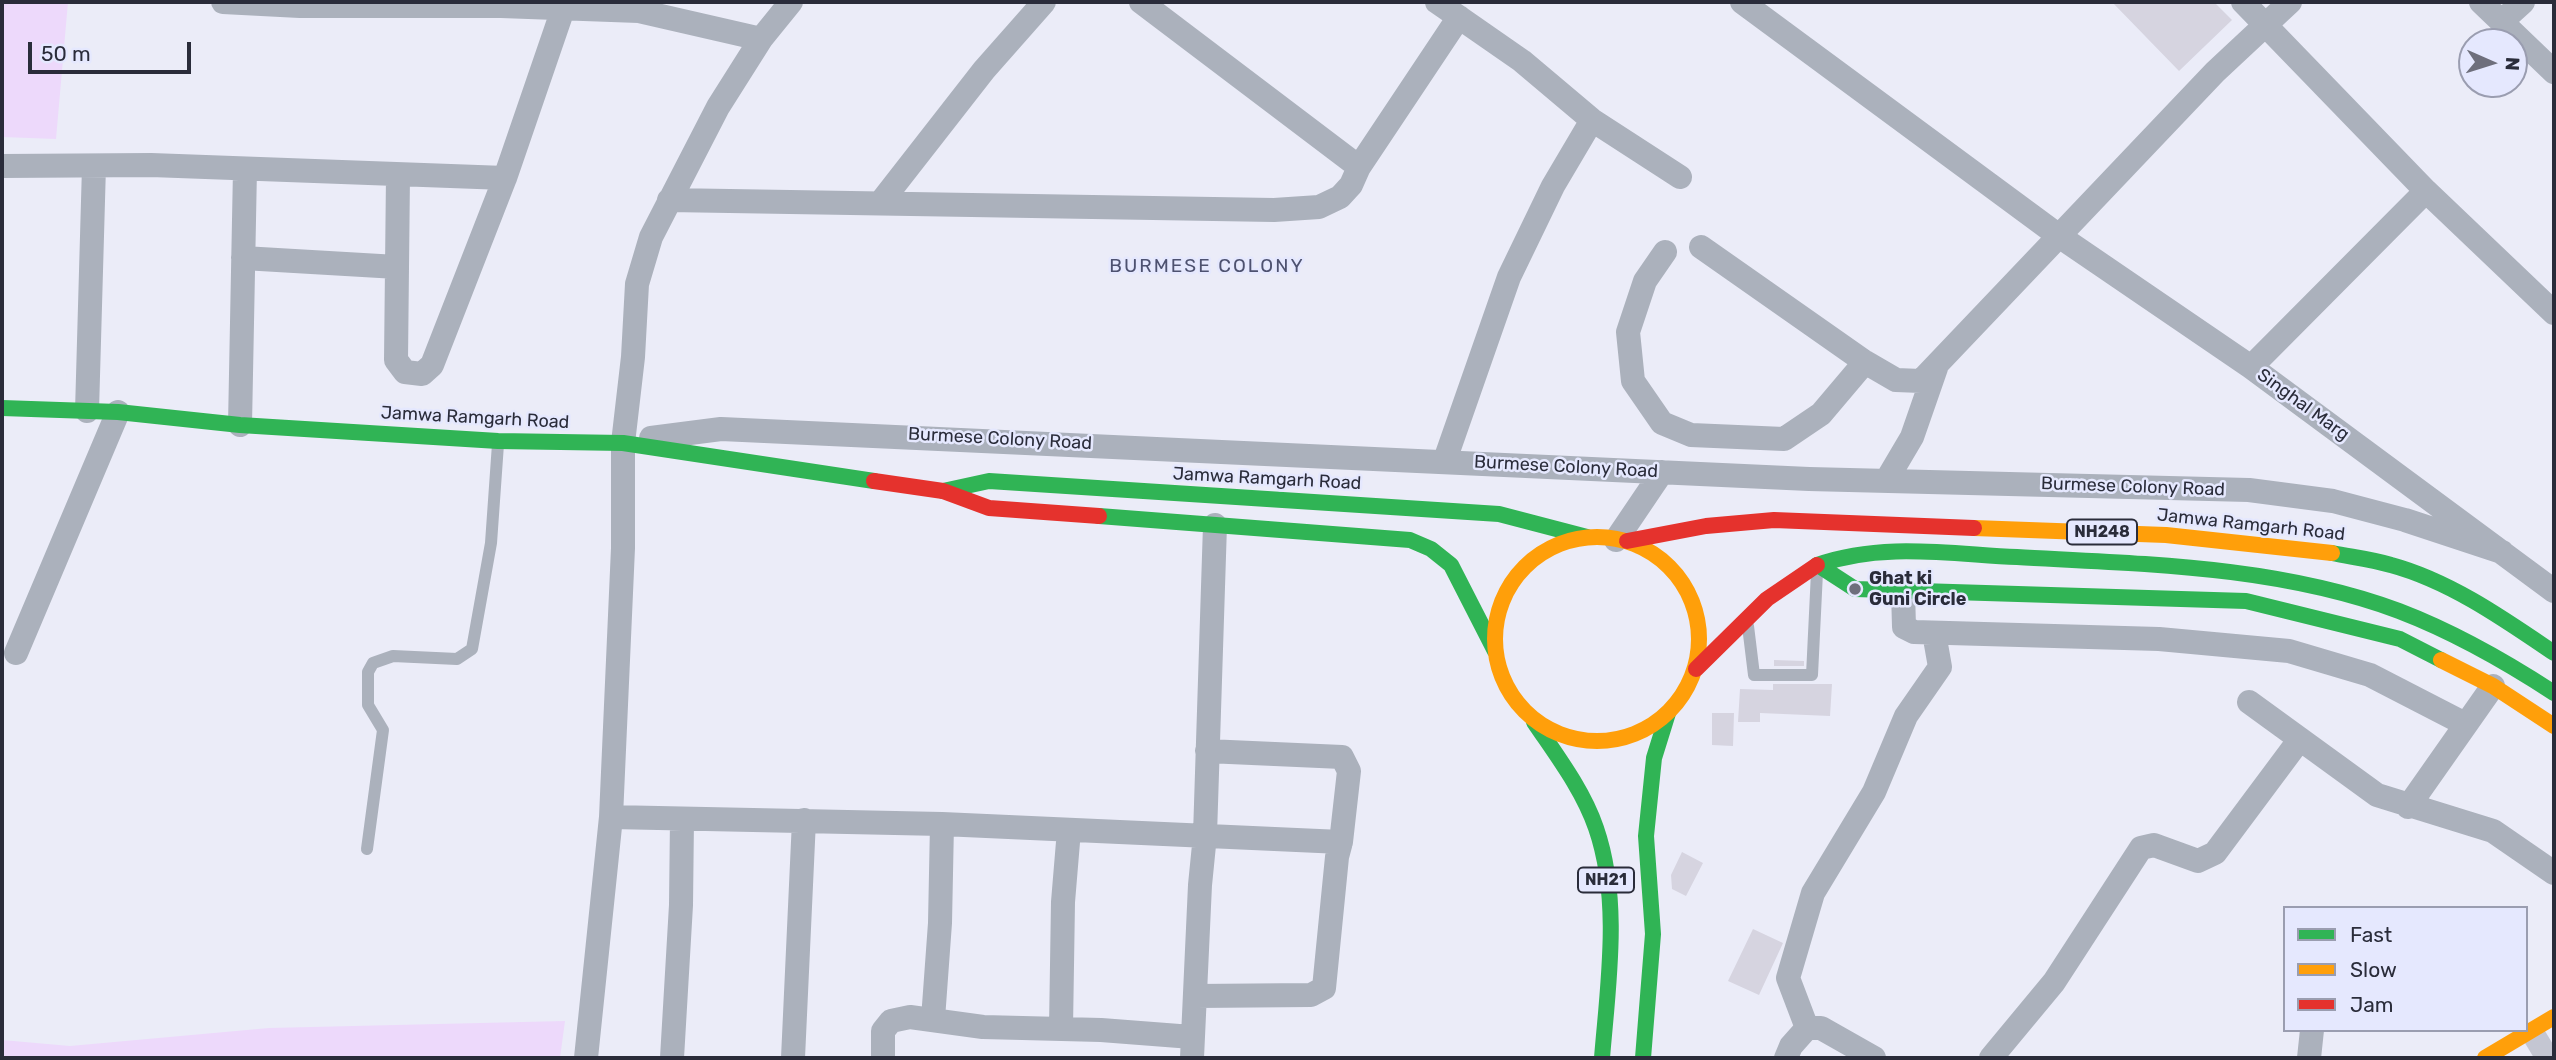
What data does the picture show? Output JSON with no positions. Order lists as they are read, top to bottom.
{
  "streets": {
    "main road": ["Jamwa Ramgarh Road", "NH248", "NH21"],
    "street": ["Singhal Marg", "Burmese Colony Road"]
  },
  "crossings": [
    ["Singhal Marg", "Burmese Colony Road"],
    ["Jamwa Ramgarh Road", "Burmese Colony Road"],
    ["Jamwa Ramgarh Road", "NH248"],
    ["Jamwa Ramgarh Road", "NH21"],
    ["NH248", "NH21"]
  ],
  "districts": ["BURMESE COLONY"],
  "places": ["Ghat ki Guni Circle"],
  "legend": ["Fast", "Slow", "Jam"],
  "scale_bar": "50 m",
  "north": "right"
}
